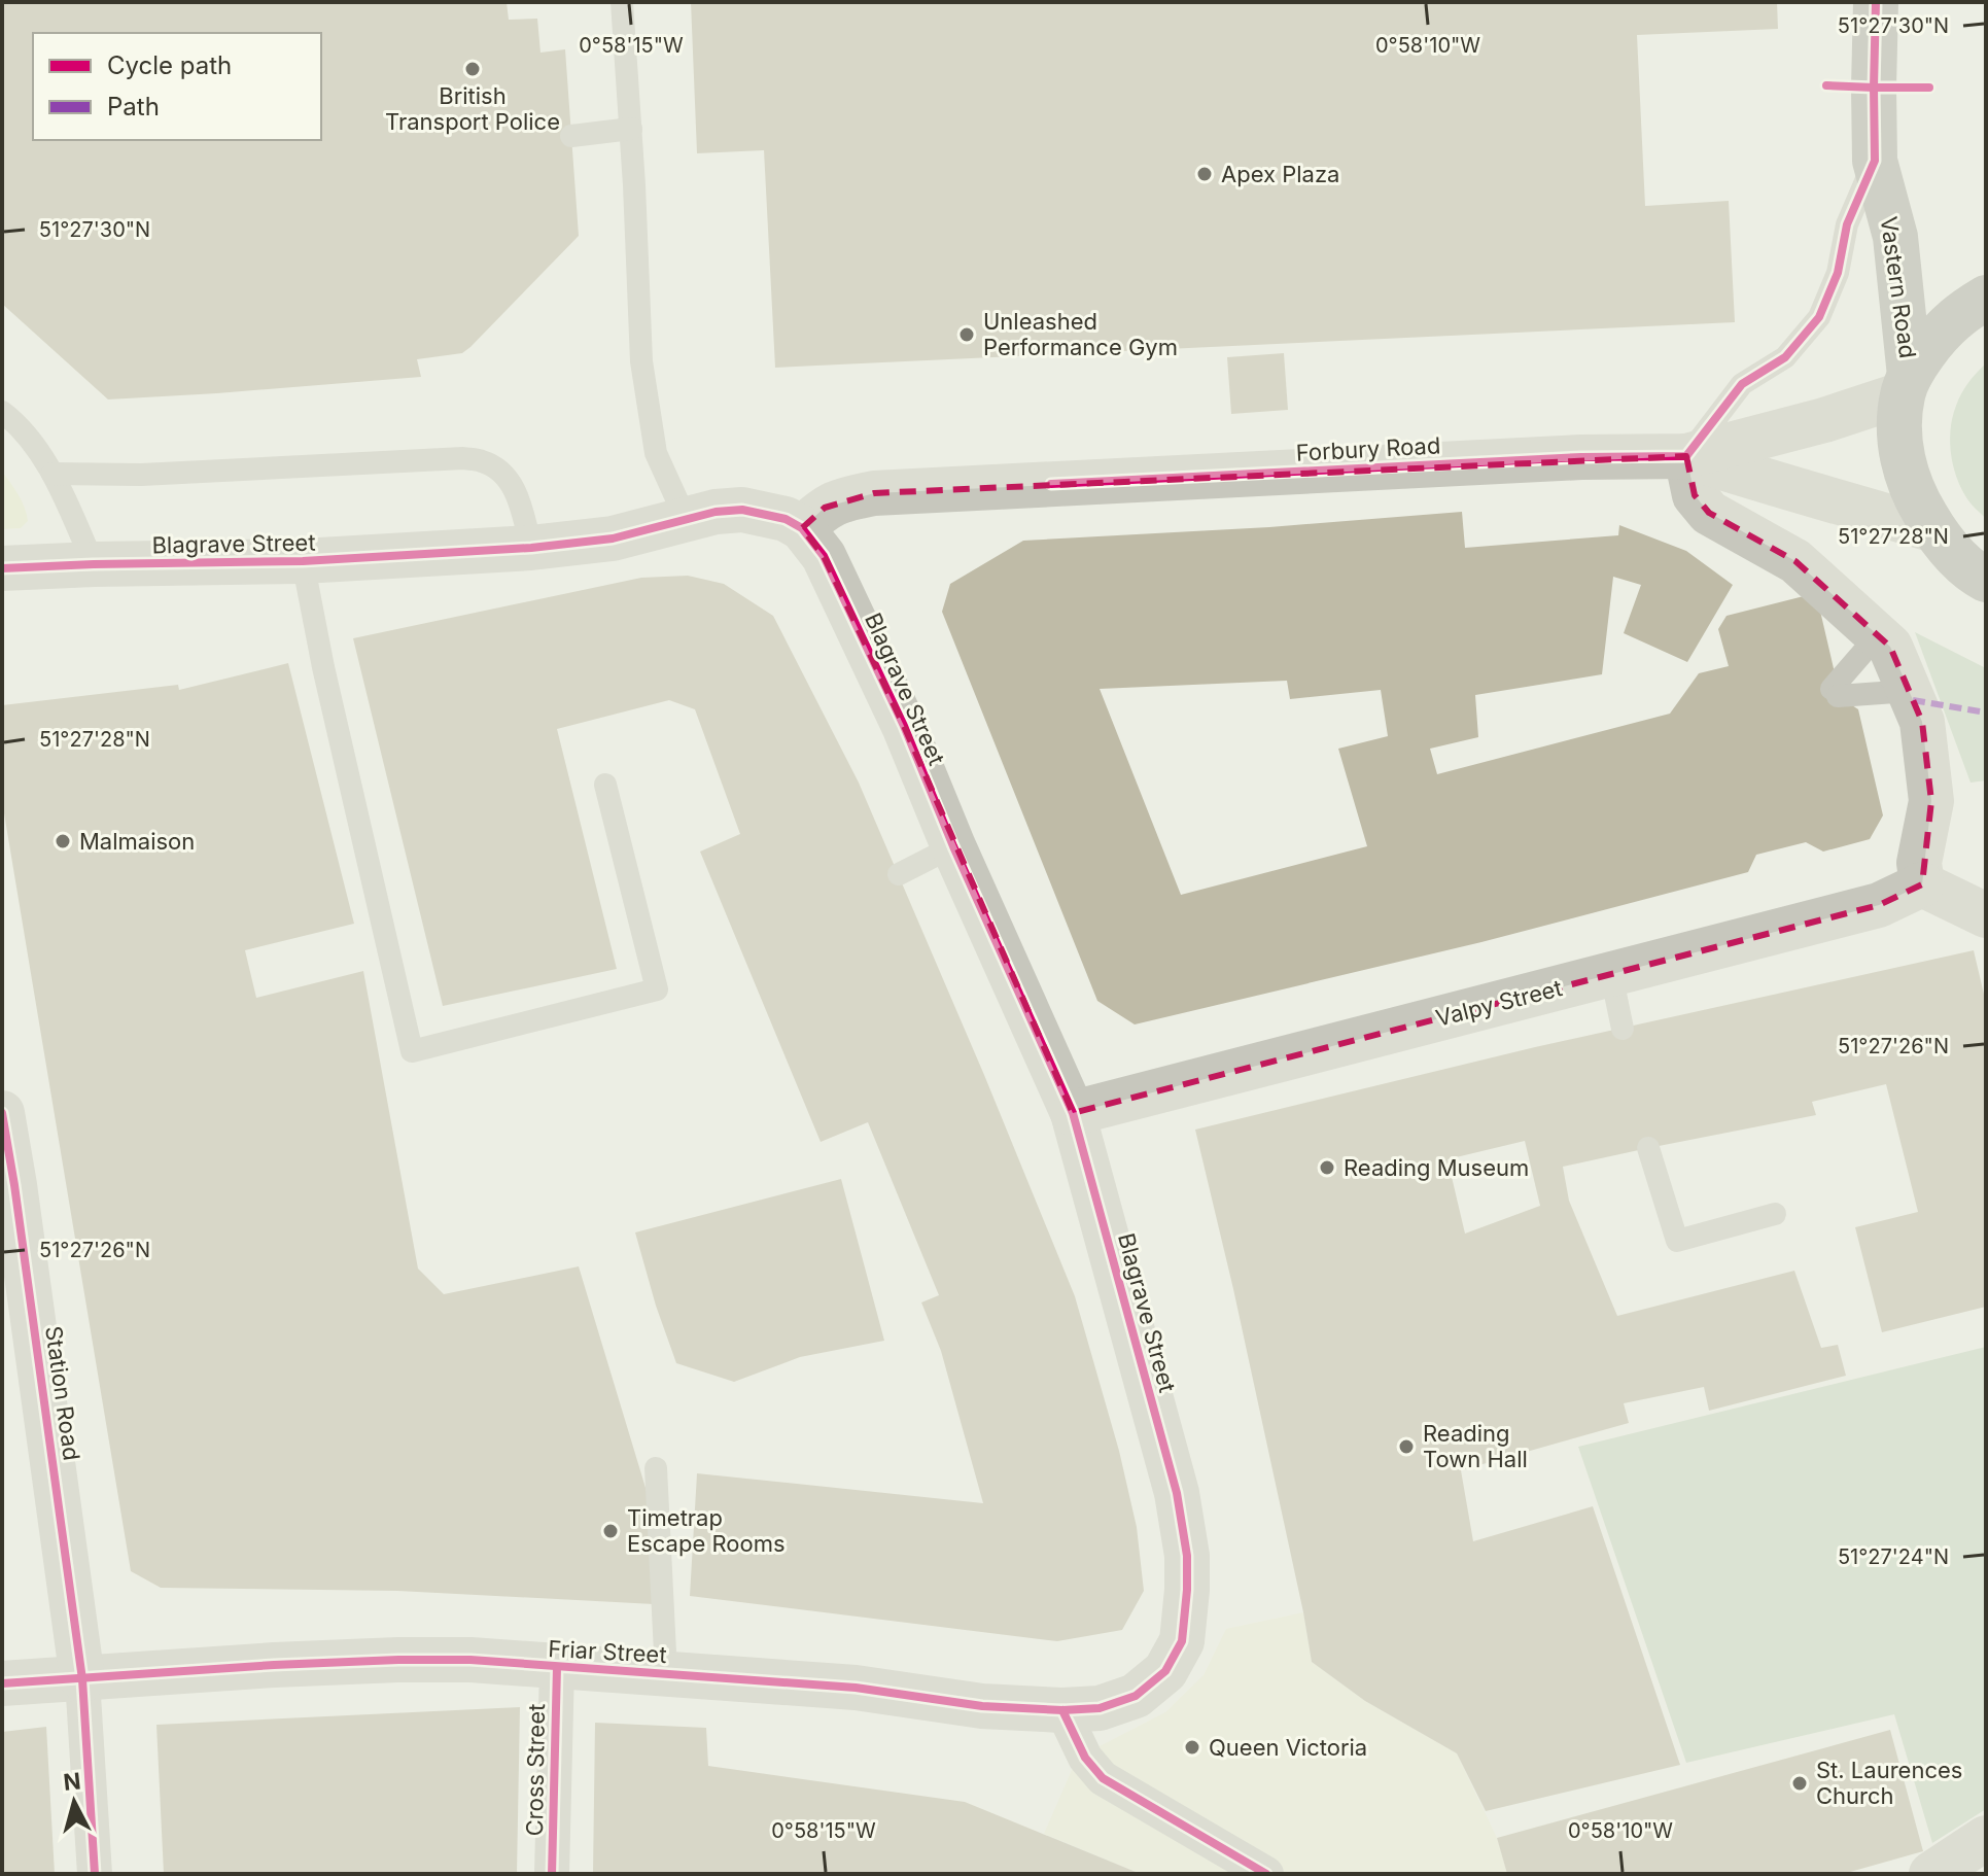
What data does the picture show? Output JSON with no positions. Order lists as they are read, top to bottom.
{
  "streets": {
    "main road": ["Vastern Road"],
    "street": [
      "Forbury Road",
      "Blagrave Street",
      "Valpy Street",
      "Station Road",
      "Friar Street",
      "Cross Street"
    ]
  },
  "crossings": [
    ["Vastern Road", "Forbury Road"],
    ["Forbury Road", "Blagrave Street"],
    ["Blagrave Street", "Valpy Street"],
    ["Blagrave Street", "Friar Street"],
    ["Station Road", "Friar Street"],
    ["Friar Street", "Cross Street"]
  ],
  "places": [
    "British Transport Police",
    "Apex Plaza",
    "Unleashed Performance Gym",
    "Malmaison",
    "Reading Museum",
    "Reading Town Hall",
    "Timetrap Escape Rooms",
    "Queen Victoria",
    "St. Laurences Church"
  ],
  "legend": ["Cycle path", "Path"],
  "north": "top",
  "coordinates": [
    "51°27'30\"N",
    "0°58'15\"W",
    "0°58'10\"W",
    "51°27'28\"N",
    "51°27'26\"N",
    "51°27'24\"N"
  ]
}
